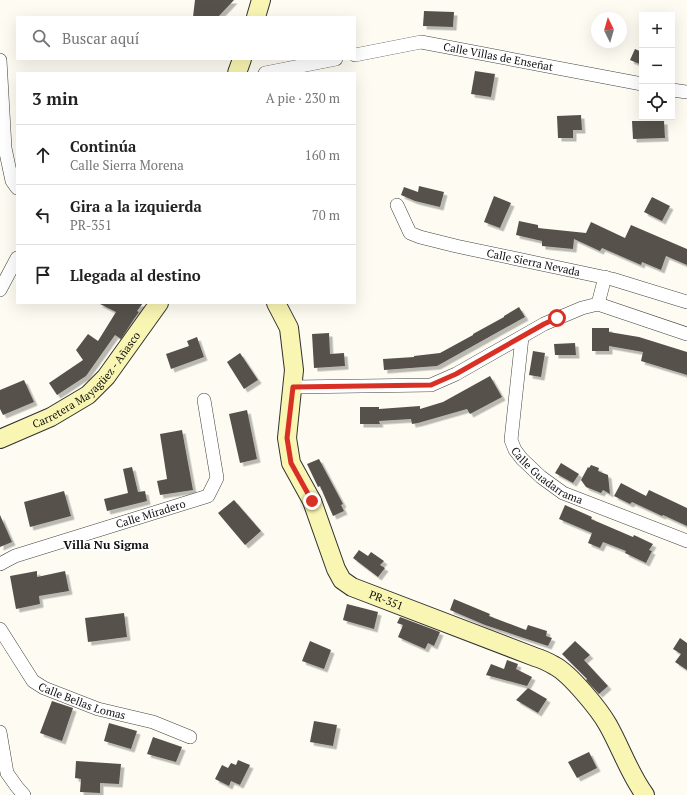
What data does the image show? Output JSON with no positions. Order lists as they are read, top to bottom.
{
  "streets": {
    "street": [
      "Calle Villas de Enseñat",
      "Calle Sierra Nevada",
      "Carretera Mayagüez - Añasco",
      "Calle Guadarrama",
      "Calle Miradero",
      "PR-351",
      "Calle Bellas Lomas"
    ]
  },
  "districts": ["Villa Nu Sigma"],
  "north": "top",
  "page": {
    "map_buttons": ["+", "−"],
    "search": "Buscar aquí",
    "heading": ["3 min", "A pie · 230 m"],
    "list": [
      ["Continúa", "Calle Sierra Morena", "160 m"],
      ["Gira a la izquierda", "PR-351", "70 m"],
      "Llegada al destino"
    ]
  }
}
